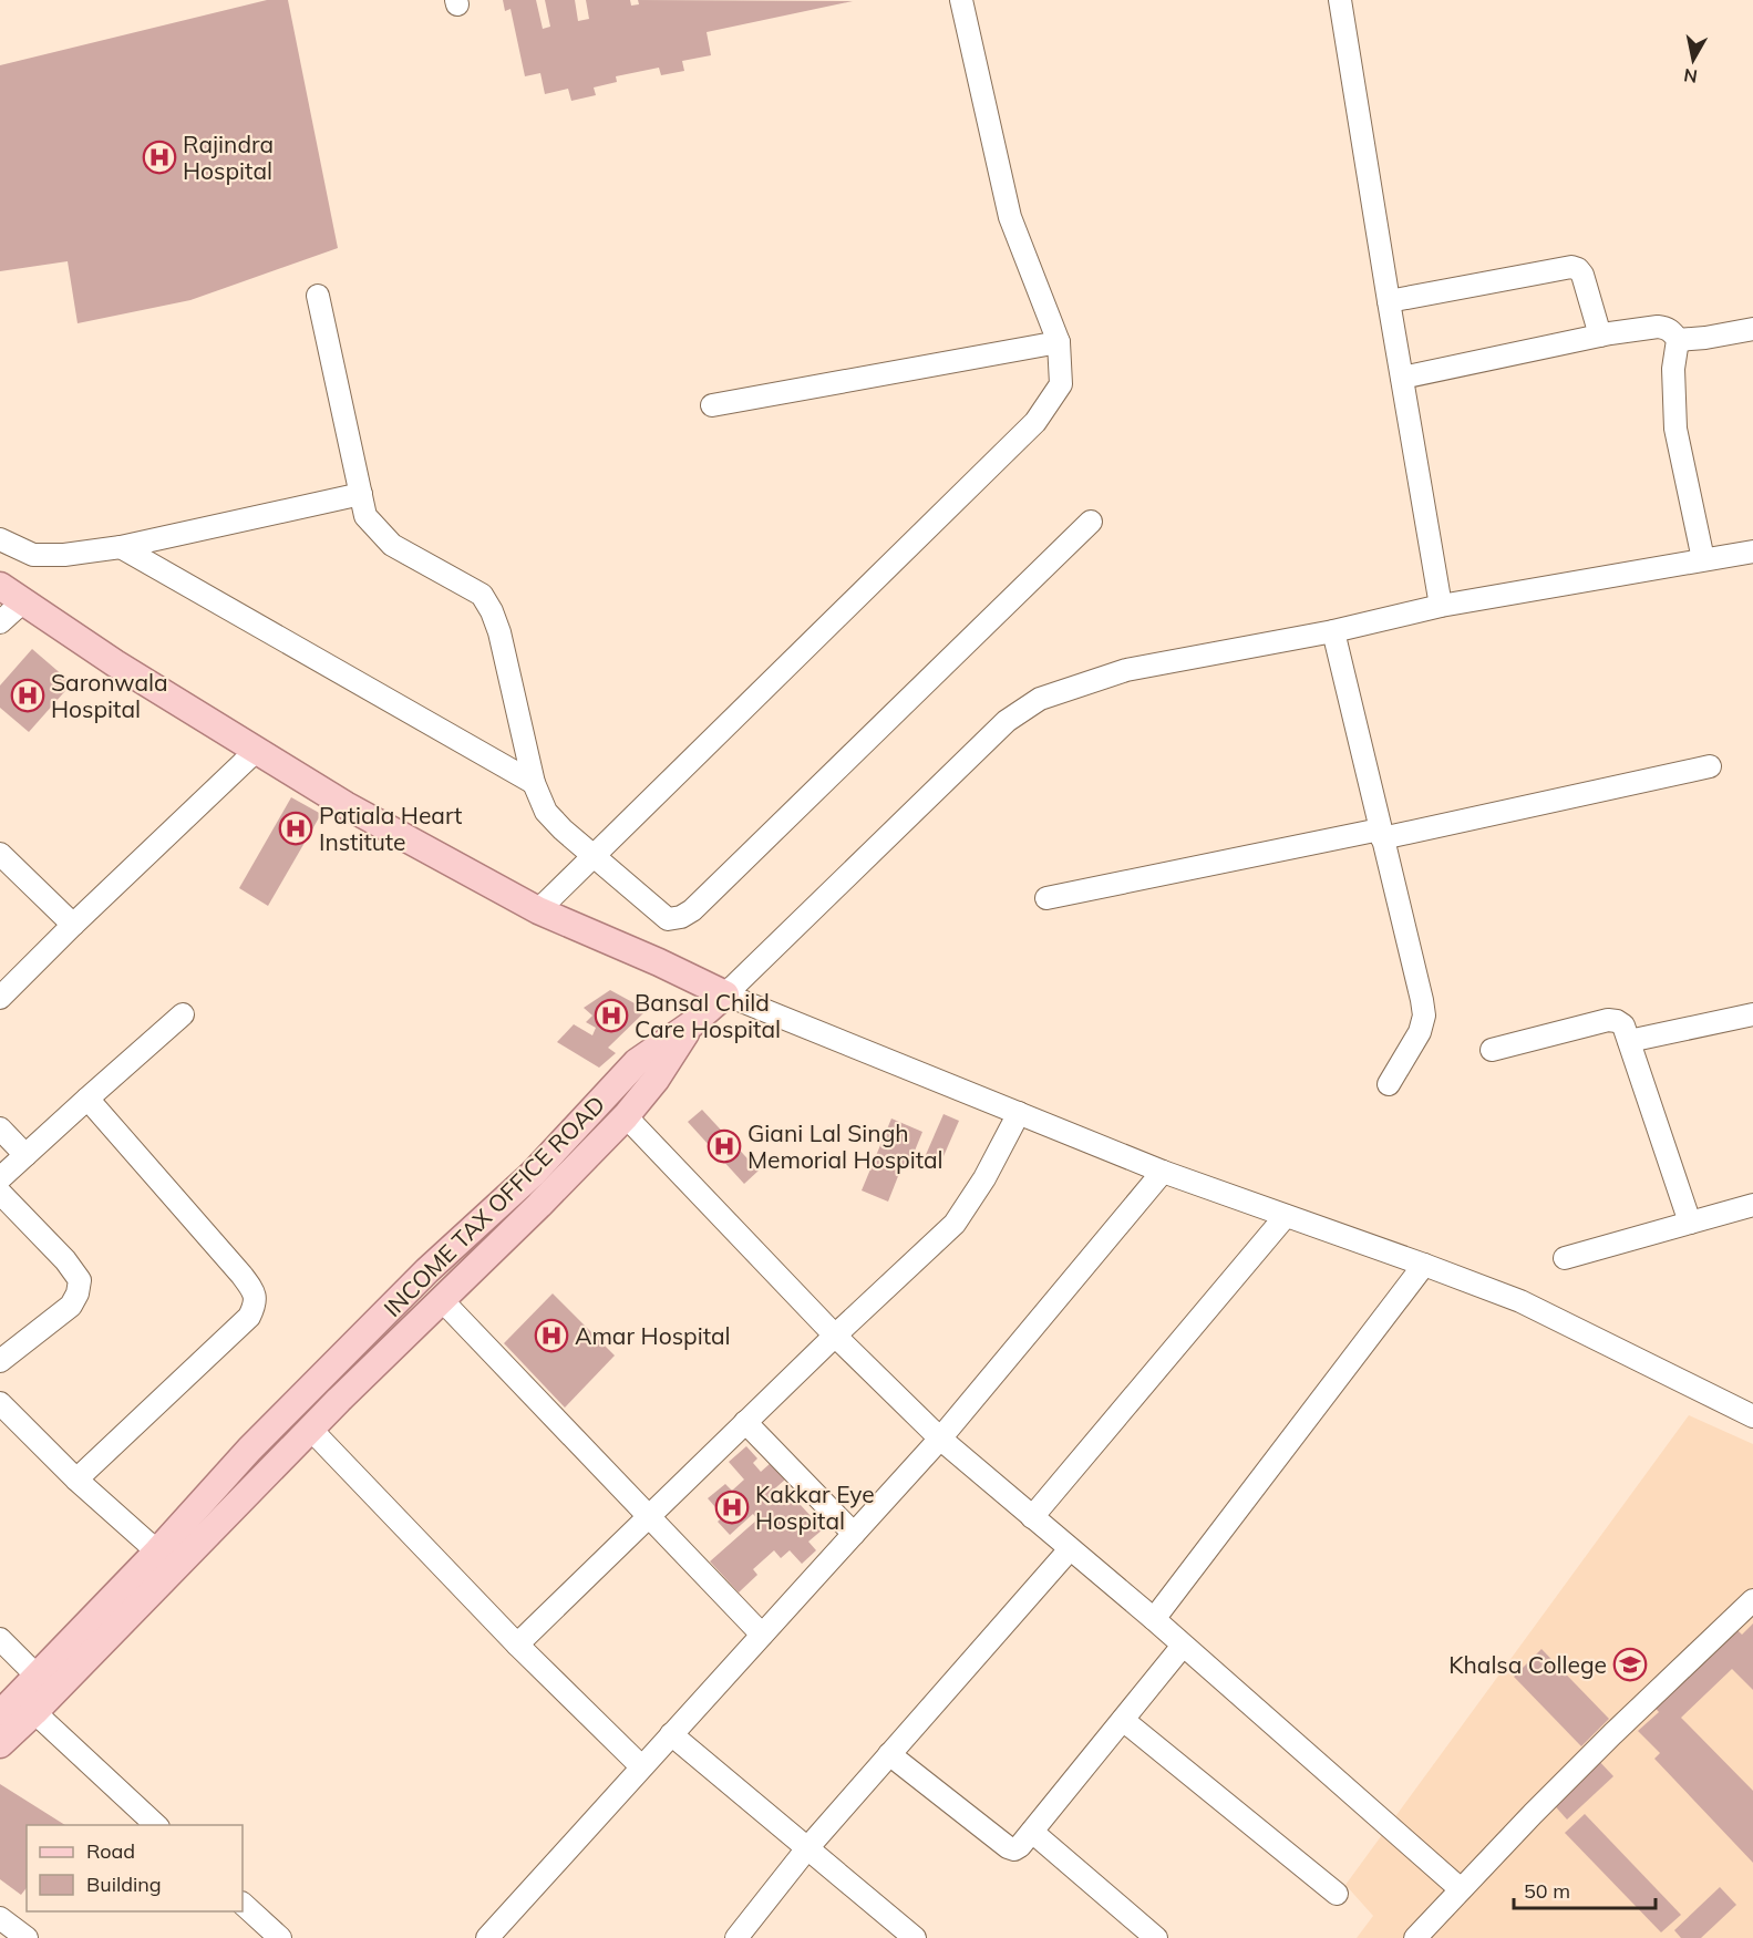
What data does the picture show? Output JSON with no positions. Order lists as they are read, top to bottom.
{
  "streets": {
    "main road": ["INCOME TAX OFFICE ROAD"]
  },
  "places": {
    "hospital": [
      "Rajindra Hospital",
      "Saronwala Hospital",
      "Patiala Heart Institute",
      "Bansal Child Care Hospital",
      "Giani Lal Singh Memorial Hospital",
      "Amar Hospital",
      "Kakkar Eye Hospital"
    ],
    "school or university": ["Khalsa College"]
  },
  "legend": ["Road", "Building"],
  "scale_bar": "50 m",
  "north": "bottom"
}
